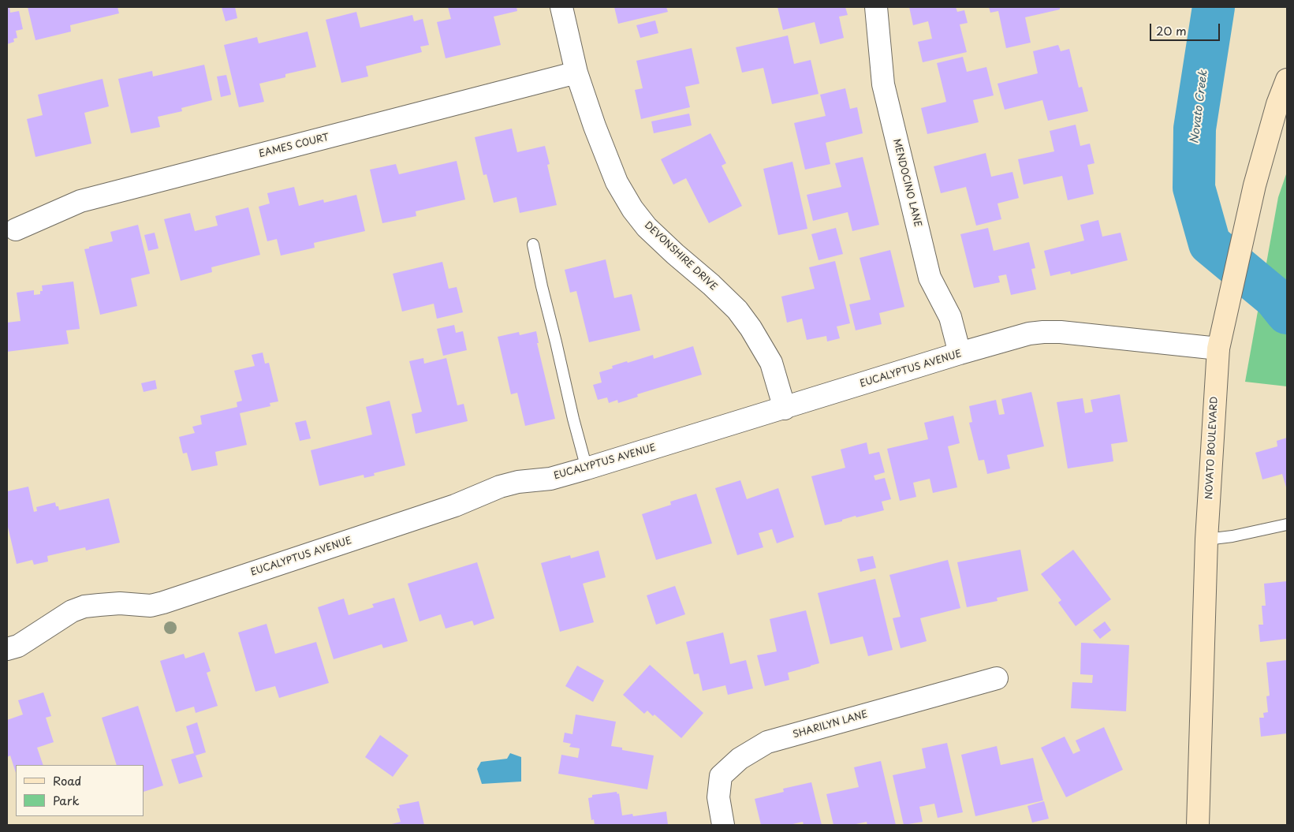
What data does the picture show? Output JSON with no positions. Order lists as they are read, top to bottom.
{
  "streets": {
    "main road": ["NOVATO BOULEVARD"],
    "street": [
      "EAMES COURT",
      "MENDOCINO LANE",
      "DEVONSHIRE DRIVE",
      "EUCALYPTUS AVENUE",
      "SHARILYN LANE"
    ]
  },
  "crossings": [
    ["EAMES COURT", "DEVONSHIRE DRIVE"],
    ["MENDOCINO LANE", "EUCALYPTUS AVENUE"],
    ["DEVONSHIRE DRIVE", "EUCALYPTUS AVENUE"],
    ["EUCALYPTUS AVENUE", "NOVATO BOULEVARD"]
  ],
  "water": ["Novato Creek"],
  "legend": ["Road", "Park"],
  "scale_bar": "20 m"
}
